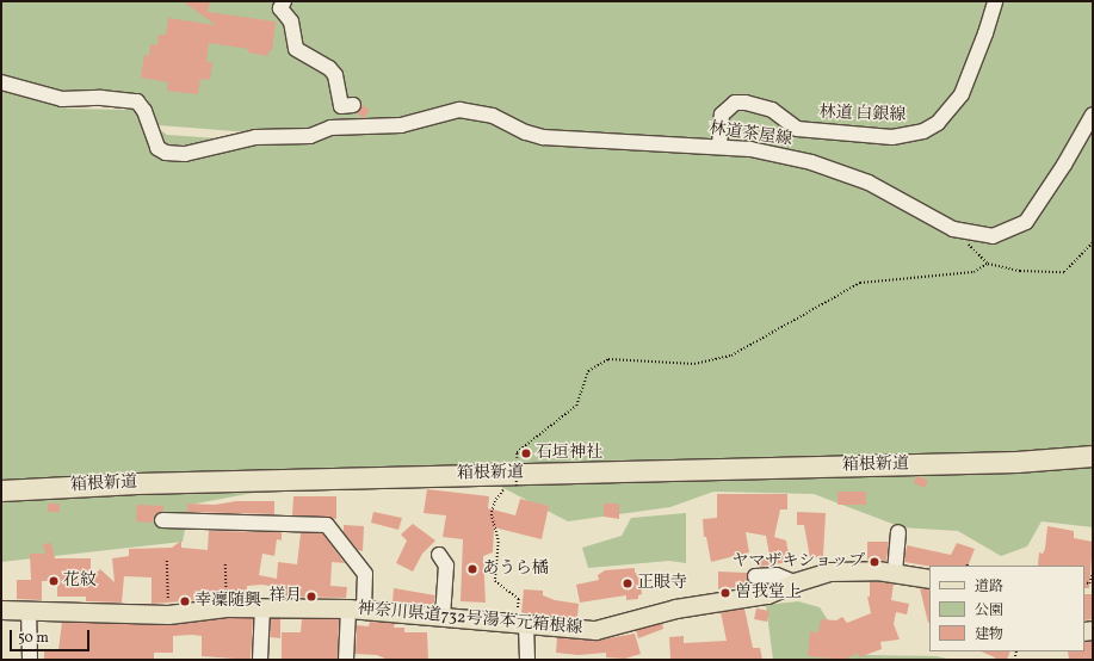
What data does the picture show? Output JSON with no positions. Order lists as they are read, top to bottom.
{
  "streets": {
    "highway": ["箱根新道"],
    "main road": ["神奈川県道732号湯本元箱根線"],
    "street": ["林道 白銀線", "林道茶屋線"]
  },
  "crossings": [
    ["林道 白銀線", "林道茶屋線"]
  ],
  "places": [
    "石垣神社",
    "ヤマザキショップ",
    "あうら橘",
    "花紋",
    "正眼寺",
    "曽我堂上",
    "祥月",
    "幸凜随興"
  ],
  "legend": ["道路", "公園", "建物"],
  "scale_bar": "50 m"
}
